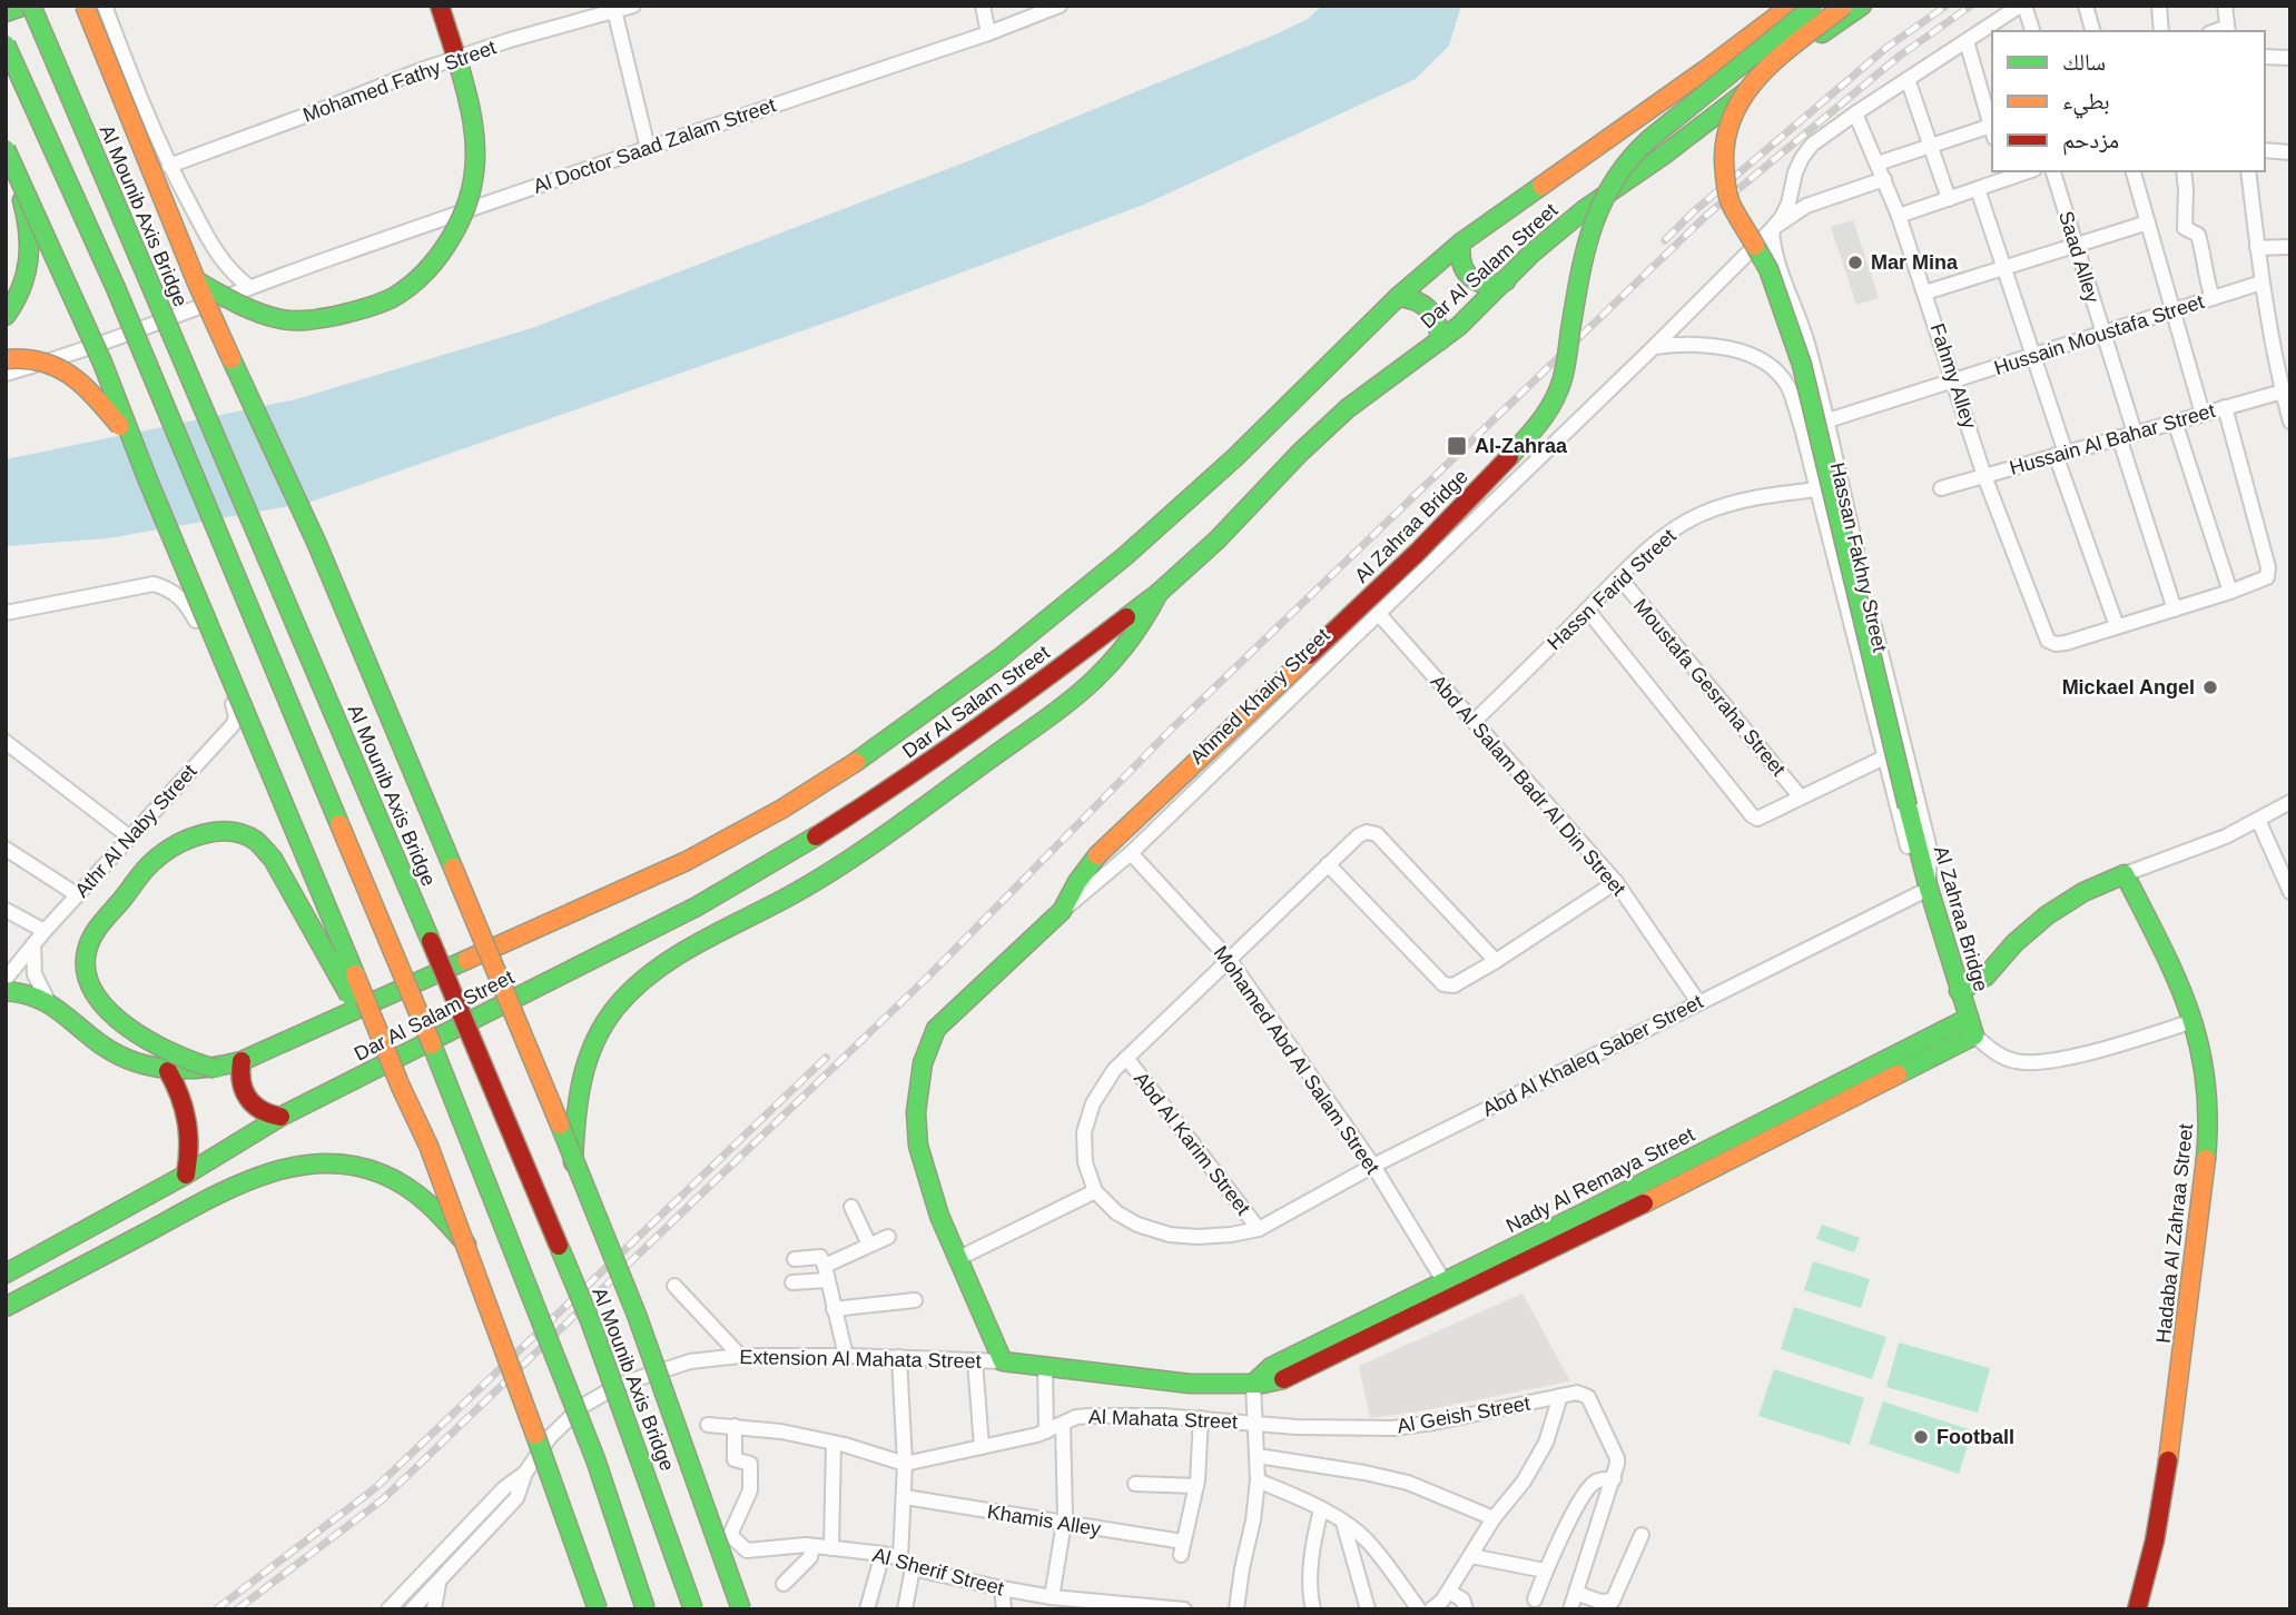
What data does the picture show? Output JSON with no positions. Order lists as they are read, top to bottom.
{
  "streets": {
    "main road": [
      "Al Mounib Axis Bridge",
      "Dar Al Salam Street",
      "Al Zahraa Bridge",
      "Ahmed Khairy Street",
      "Nady Al Remaya Street",
      "Hadaba Al Zahraa Street"
    ],
    "street": [
      "Mohamed Fathy Street",
      "Al Doctor Saad Zalam Street",
      "Saad Alley",
      "Hussain Moustafa Street",
      "Fahmy Alley",
      "Hussain Al Bahar Street",
      "Hassan Fakhry Street",
      "Hassn Farid Street",
      "Moustafa Gesraha Street",
      "Abd Al Salam Badr Al Din Street",
      "Athr Al Naby Street",
      "Abd Al Khaleq Saber Street",
      "Mohamed Abd Al Salam Street",
      "Abd Al Karim Street",
      "Extension Al Mahata Street",
      "Al Geish Street",
      "Al Mahata Street",
      "Khamis Alley",
      "Al Sherif Street"
    ]
  },
  "crossings": [
    ["Saad Alley", "Hussain Moustafa Street"],
    ["Saad Alley", "Hussain Al Bahar Street"],
    ["Hussain Moustafa Street", "Fahmy Alley"],
    ["Hussain Moustafa Street", "Hassan Fakhry Street"],
    ["Fahmy Alley", "Hussain Al Bahar Street"],
    ["Fahmy Alley", "Ahmed Khairy Street"],
    ["Al Zahraa Bridge", "Hassan Fakhry Street"],
    ["Al Zahraa Bridge", "Ahmed Khairy Street"],
    ["Al Zahraa Bridge", "Abd Al Khaleq Saber Street"],
    ["Al Zahraa Bridge", "Nady Al Remaya Street"],
    ["Hassan Fakhry Street", "Hassn Farid Street"],
    ["Hassan Fakhry Street", "Moustafa Gesraha Street"],
    ["Hassan Fakhry Street", "Ahmed Khairy Street"],
    ["Hassan Fakhry Street", "Abd Al Khaleq Saber Street"],
    ["Hassn Farid Street", "Moustafa Gesraha Street"],
    ["Hassn Farid Street", "Abd Al Salam Badr Al Din Street"],
    ["Ahmed Khairy Street", "Abd Al Salam Badr Al Din Street"],
    ["Ahmed Khairy Street", "Mohamed Abd Al Salam Street"],
    ["Ahmed Khairy Street", "Nady Al Remaya Street"],
    ["Ahmed Khairy Street", "Extension Al Mahata Street"],
    ["Abd Al Salam Badr Al Din Street", "Abd Al Khaleq Saber Street"],
    ["Abd Al Khaleq Saber Street", "Mohamed Abd Al Salam Street"],
    ["Abd Al Khaleq Saber Street", "Abd Al Karim Street"],
    ["Mohamed Abd Al Salam Street", "Nady Al Remaya Street"],
    ["Nady Al Remaya Street", "Extension Al Mahata Street"],
    ["Al Geish Street", "Al Mahata Street"],
    ["Al Mahata Street", "Al Sherif Street"]
  ],
  "places": {
    "other": ["Mar Mina", "Mickael Angel", "Football"],
    "transit": ["Al-Zahraa"]
  },
  "legend": ["سالك", "بطيء", "مزدحم"]
}
